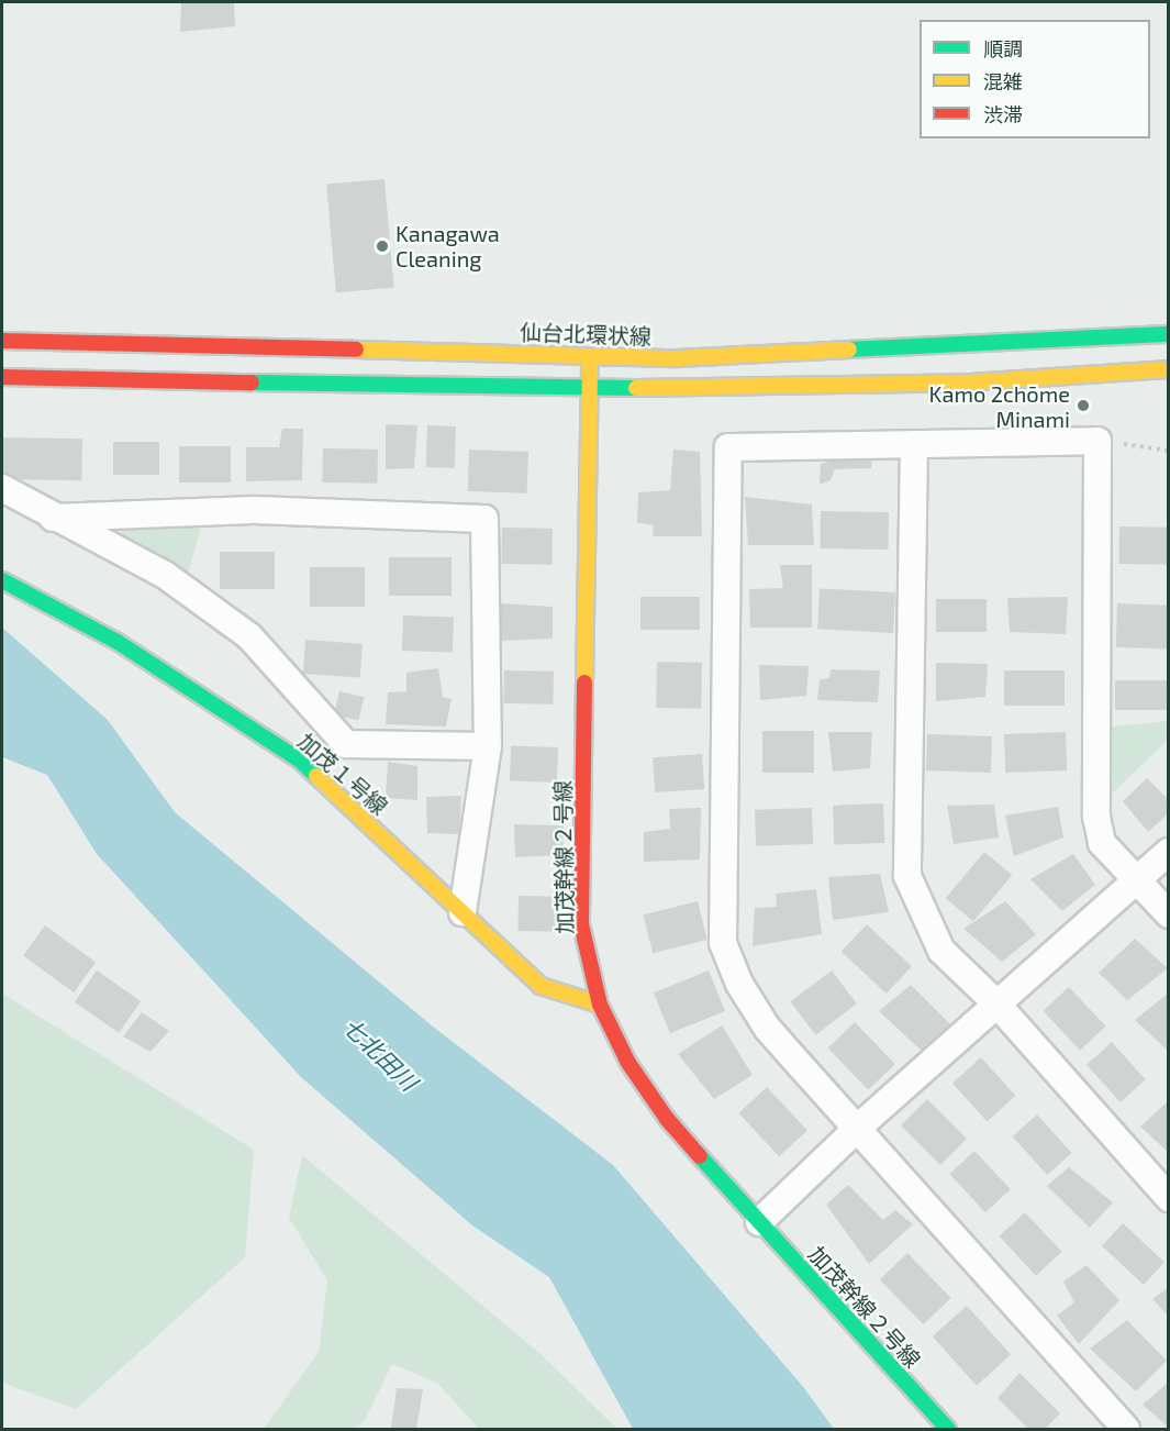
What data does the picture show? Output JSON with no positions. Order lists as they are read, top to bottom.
{
  "streets": {
    "main road": ["仙台北環状線", "加茂１号線", "加茂幹線２号線"]
  },
  "crossings": [
    ["仙台北環状線", "加茂幹線２号線"],
    ["加茂１号線", "加茂幹線２号線"]
  ],
  "water": ["七北田川"],
  "places": ["Kanagawa Cleaning", "Kamo 2chōme Minami"],
  "legend": ["順調", "混雑", "渋滞"]
}
